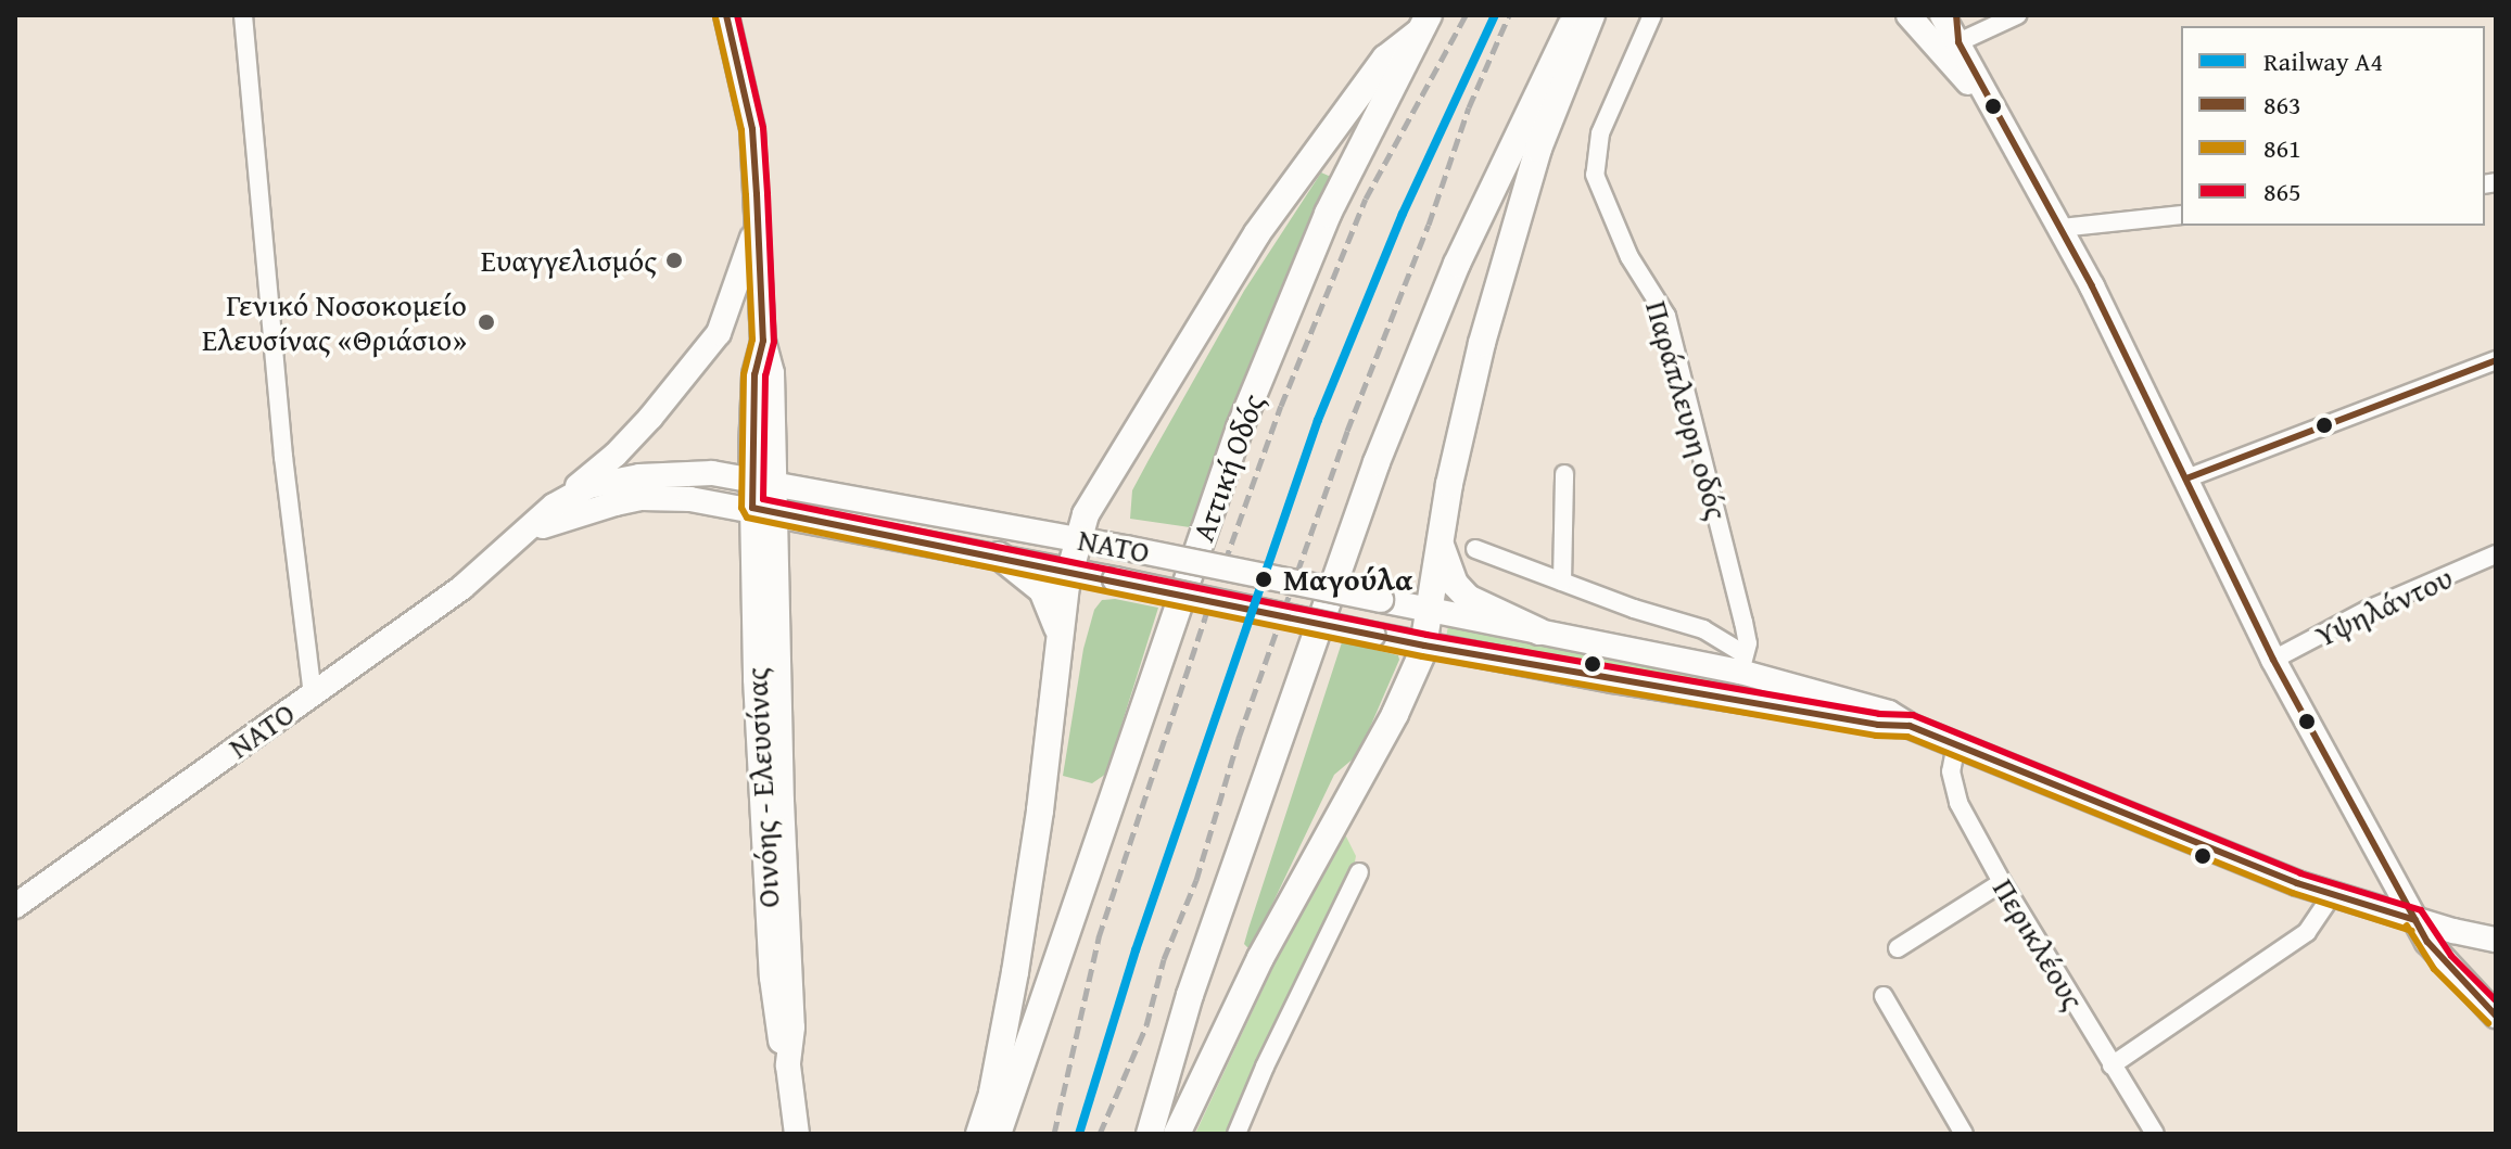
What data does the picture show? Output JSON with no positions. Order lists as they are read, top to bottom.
{
  "streets": {
    "highway": ["Αττική Οδός"],
    "main road": ["ΝΑΤΟ", "Οινόης - Ελευσίνας"],
    "street": ["Παράπλευρη οδός", "Υψηλάντου", "Περικλέους"]
  },
  "crossings": [
    ["Παράπλευρη οδός", "ΝΑΤΟ"],
    ["ΝΑΤΟ", "Οινόης - Ελευσίνας"]
  ],
  "places": ["Ευαγγελισμός", "Γενικό Νοσοκομείο Ελευσίνας «Θριάσιο»", "Μαγούλα"],
  "lines": [
    "rail line A4",
    "transit line 863",
    "transit line 865",
    "transit line 861"
  ],
  "legend": [
    "Railway A4",
    "863",
    "861",
    "865"
  ]
}
